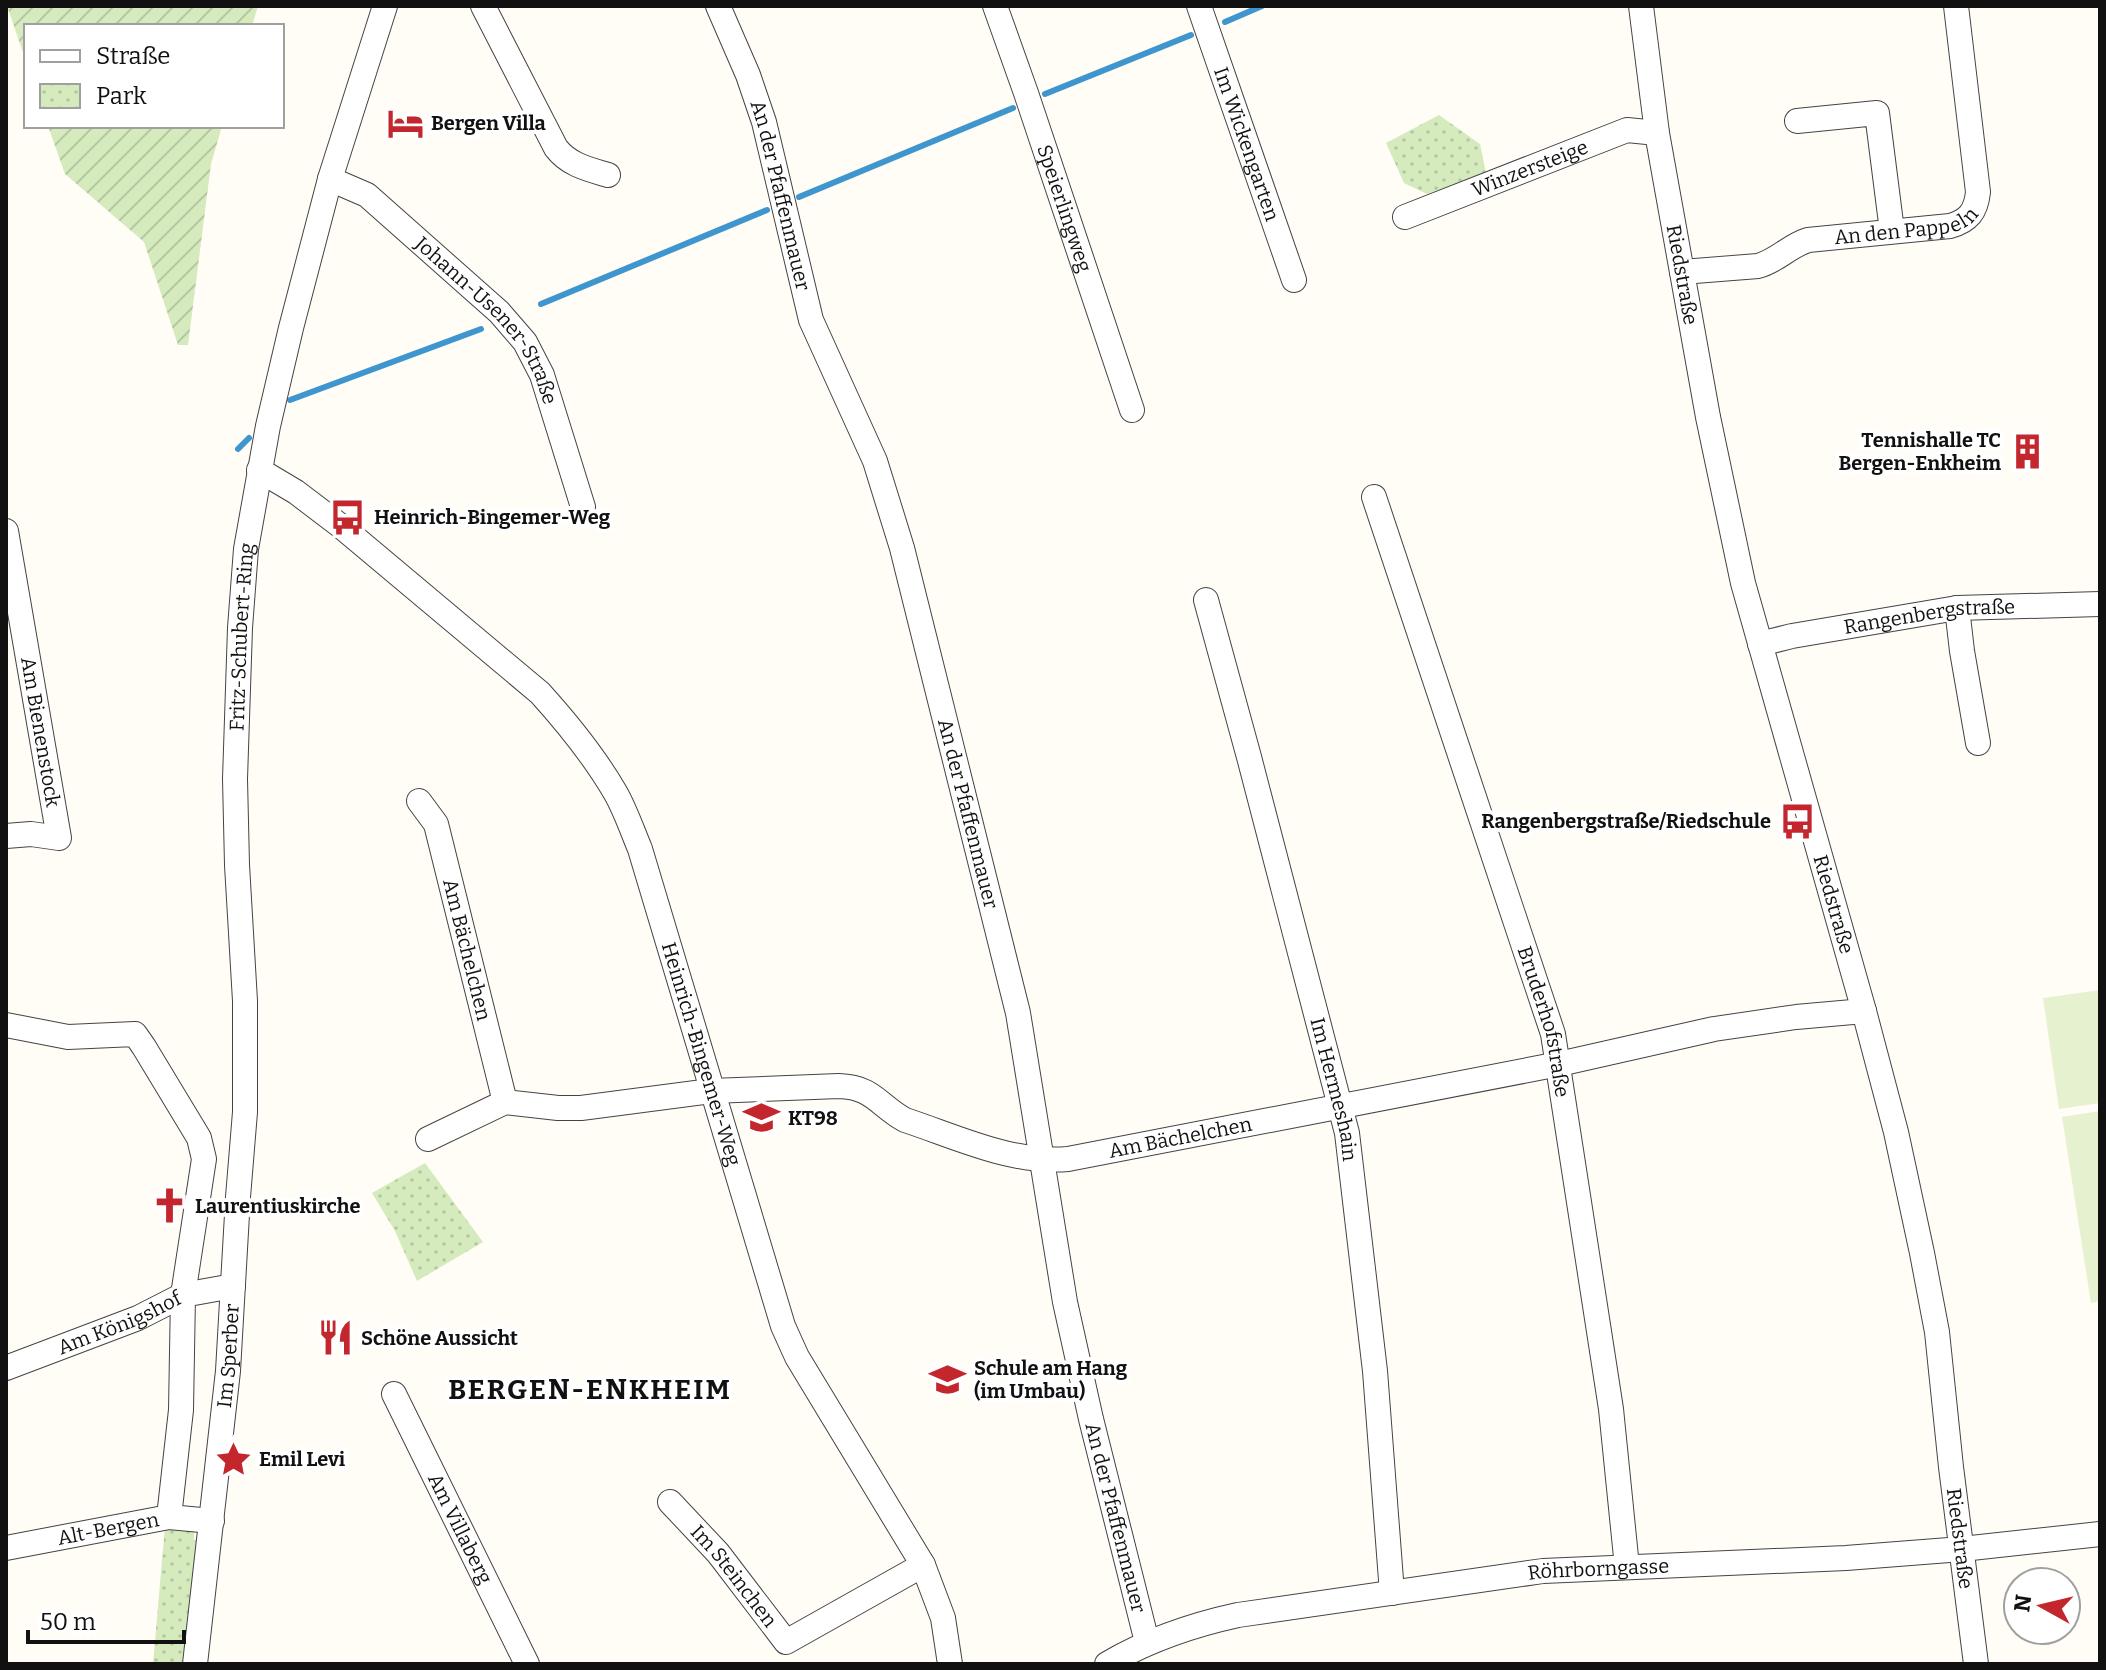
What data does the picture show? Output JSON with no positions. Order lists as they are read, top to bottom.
{
  "streets": {
    "street": [
      "Im Wickengarten",
      "Winzersteige",
      "An der Pfaffenmauer",
      "Speierlingweg",
      "An den Pappeln",
      "Riedstraße",
      "Johann-Usener-Straße",
      "Rangenbergstraße",
      "Fritz-Schubert-Ring",
      "Am Bienenstock",
      "Am Bächelchen",
      "Bruderhofstraße",
      "Heinrich-Bingemer-Weg",
      "Im Hermeshain",
      "Am Königshof",
      "Im Sperber",
      "Alt-Bergen",
      "Am Villaberg",
      "Röhrborngasse",
      "Im Steinchen"
    ]
  },
  "crossings": [
    ["Winzersteige", "Riedstraße"],
    ["An der Pfaffenmauer", "Am Bächelchen"],
    ["An der Pfaffenmauer", "Röhrborngasse"],
    ["An den Pappeln", "Riedstraße"],
    ["Riedstraße", "Rangenbergstraße"],
    ["Riedstraße", "Am Bächelchen"],
    ["Riedstraße", "Röhrborngasse"],
    ["Johann-Usener-Straße", "Fritz-Schubert-Ring"],
    ["Fritz-Schubert-Ring", "Heinrich-Bingemer-Weg"],
    ["Fritz-Schubert-Ring", "Am Königshof"],
    ["Fritz-Schubert-Ring", "Im Sperber"],
    ["Am Bächelchen", "Bruderhofstraße"],
    ["Am Bächelchen", "Heinrich-Bingemer-Weg"],
    ["Am Bächelchen", "Im Hermeshain"],
    ["Bruderhofstraße", "Röhrborngasse"],
    ["Heinrich-Bingemer-Weg", "Im Steinchen"],
    ["Im Hermeshain", "Röhrborngasse"],
    ["Am Königshof", "Im Sperber"],
    ["Im Sperber", "Alt-Bergen"]
  ],
  "districts": ["BERGEN-ENKHEIM"],
  "places": {
    "hotel": ["Bergen Villa"],
    "building": ["Tennishalle TC Bergen-Enkheim"],
    "bus stop": ["Heinrich-Bingemer-Weg", "Rangenbergstraße/Riedschule"],
    "school or university": ["KT98", "Schule am Hang (im Umbau)"],
    "church": ["Laurentiuskirche"],
    "restaurant": ["Schöne Aussicht"],
    "place": ["Emil Levi"]
  },
  "legend": ["Straße", "Park"],
  "scale_bar": "50 m",
  "north": "left"
}
